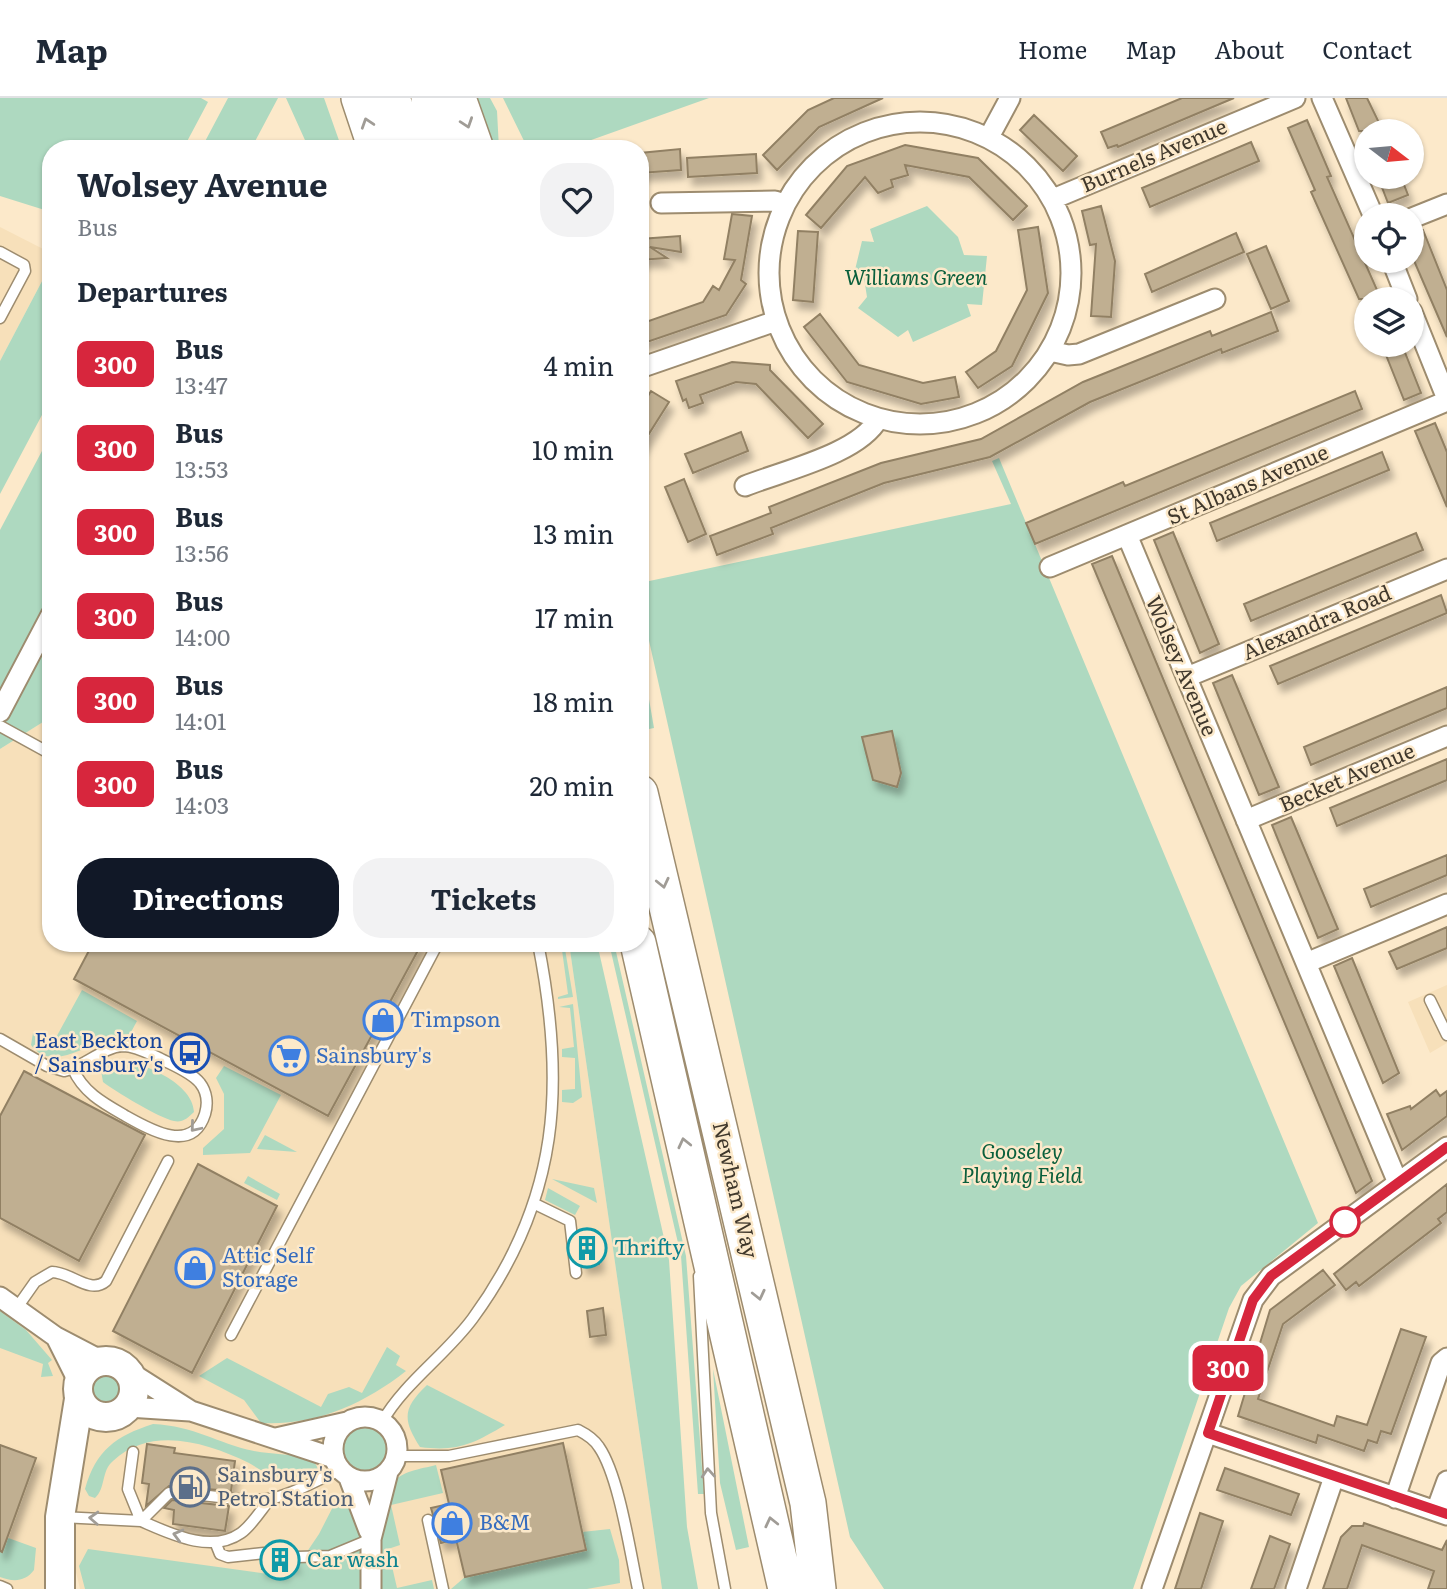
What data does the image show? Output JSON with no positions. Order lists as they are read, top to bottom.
{
  "streets": {
    "highway": ["Newham Way"],
    "street": [
      "Burnels Avenue",
      "St Albans Avenue",
      "Alexandra Road",
      "Wolsey Avenue",
      "Becket Avenue"
    ]
  },
  "crossings": [
    ["St Albans Avenue", "Wolsey Avenue"],
    ["Alexandra Road", "Wolsey Avenue"],
    ["Wolsey Avenue", "Becket Avenue"]
  ],
  "parks": ["Williams Green", "Gooseley Playing Field"],
  "places": {
    "shop": ["Timpson", "Attic Self Storage", "B&M"],
    "bus stop": ["East Beckton / Sainsbury's"],
    "supermarket": ["Sainsbury's"],
    "building": ["Thrifty", "Car wash"],
    "fuel station": ["Sainsbury's Petrol Station"]
  },
  "lines": ["bus line 300"],
  "north": "right",
  "page": {
    "header": "Map",
    "nav": [
      "Home",
      "Map",
      "About",
      "Contact"
    ],
    "on_map": "300",
    "heading": [
      ["Wolsey Avenue", "Bus"],
      "Departures"
    ],
    "list": [
      {
        "mark": "300",
        "name": "Bus",
        "note": "13:47",
        "value": "4 min"
      },
      {
        "mark": "300",
        "name": "Bus",
        "note": "13:53",
        "value": "10 min"
      },
      {
        "mark": "300",
        "name": "Bus",
        "note": "13:56",
        "value": "13 min"
      },
      {
        "mark": "300",
        "name": "Bus",
        "note": "14:00",
        "value": "17 min"
      },
      {
        "mark": "300",
        "name": "Bus",
        "note": "14:01",
        "value": "18 min"
      },
      {
        "mark": "300",
        "name": "Bus",
        "note": "14:03",
        "value": "20 min"
      }
    ],
    "buttons": ["Directions", "Tickets"]
  }
}
